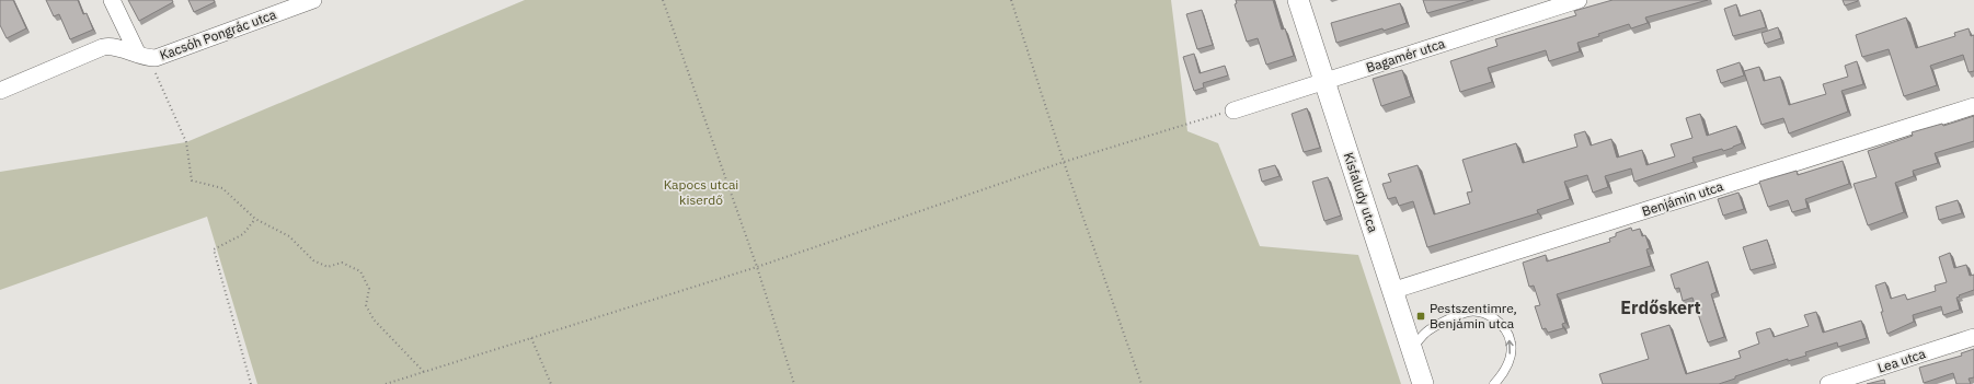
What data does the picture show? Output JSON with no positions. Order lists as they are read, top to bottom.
{
  "streets": {
    "street": [
      "Kacsóh Pongrác utca",
      "Bagamér utca",
      "Kisfaludy utca",
      "Benjámin utca",
      "Lea utca"
    ]
  },
  "crossings": [
    ["Bagamér utca", "Kisfaludy utca"],
    ["Kisfaludy utca", "Benjámin utca"]
  ],
  "districts": ["Erdőskert"],
  "parks": ["Kapocs utcai kiserdő"],
  "places": {
    "transit": ["Pestszentimre, Benjámin utca"]
  }
}
